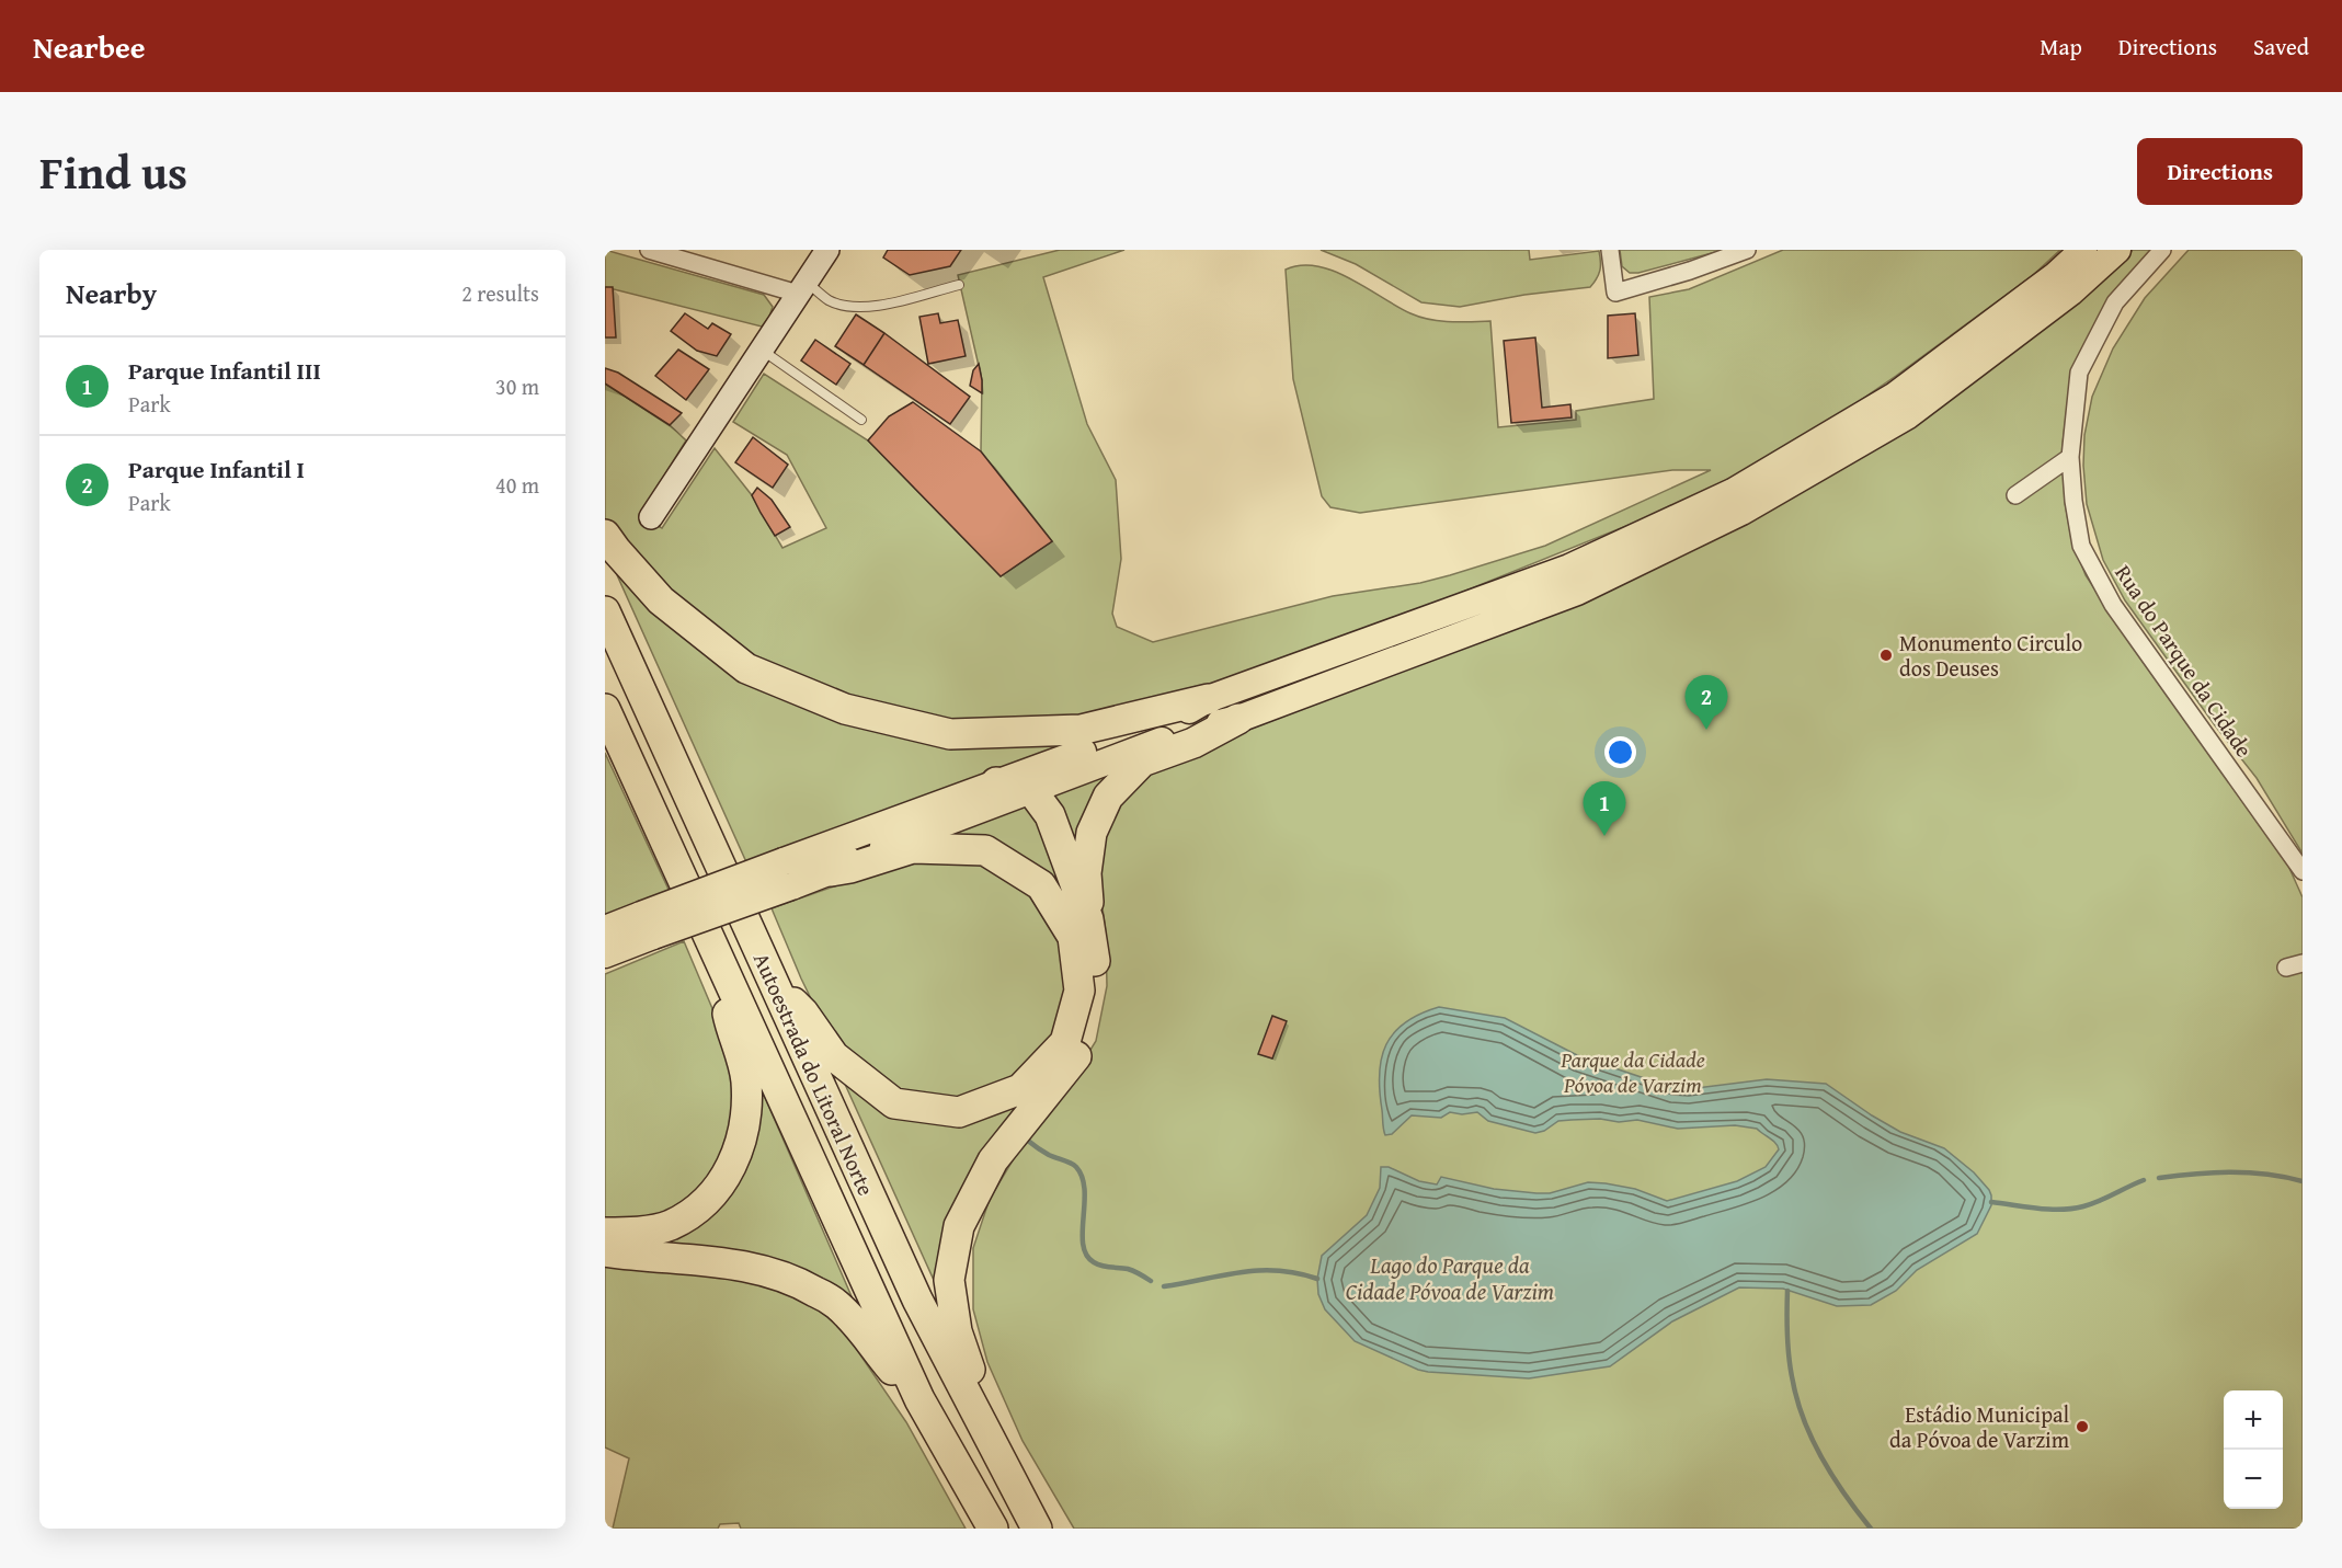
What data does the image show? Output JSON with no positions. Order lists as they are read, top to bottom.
{
  "streets": {
    "highway": ["Autoestrada do Litoral Norte"],
    "street": ["Rua do Parque da Cidade"]
  },
  "water": ["Lago do Parque da Cidade Póvoa de Varzim"],
  "parks": ["Parque da Cidade Póvoa de Varzim"],
  "places": ["Monumento Circulo dos Deuses", "Estádio Municipal da Póvoa de Varzim"],
  "page": {
    "header": "Nearbee",
    "nav": ["Map", "Directions", "Saved"],
    "title": "Find us",
    "buttons": "Directions",
    "heading": ["Nearby", "2 results"],
    "list": [
      {
        "mark": "1",
        "name": "Parque Infantil III",
        "note": "Park",
        "value": "30 m"
      },
      {
        "mark": "2",
        "name": "Parque Infantil I",
        "note": "Park",
        "value": "40 m"
      }
    ],
    "pins": ["2", "1"],
    "map_buttons": ["+", "−"]
  }
}
